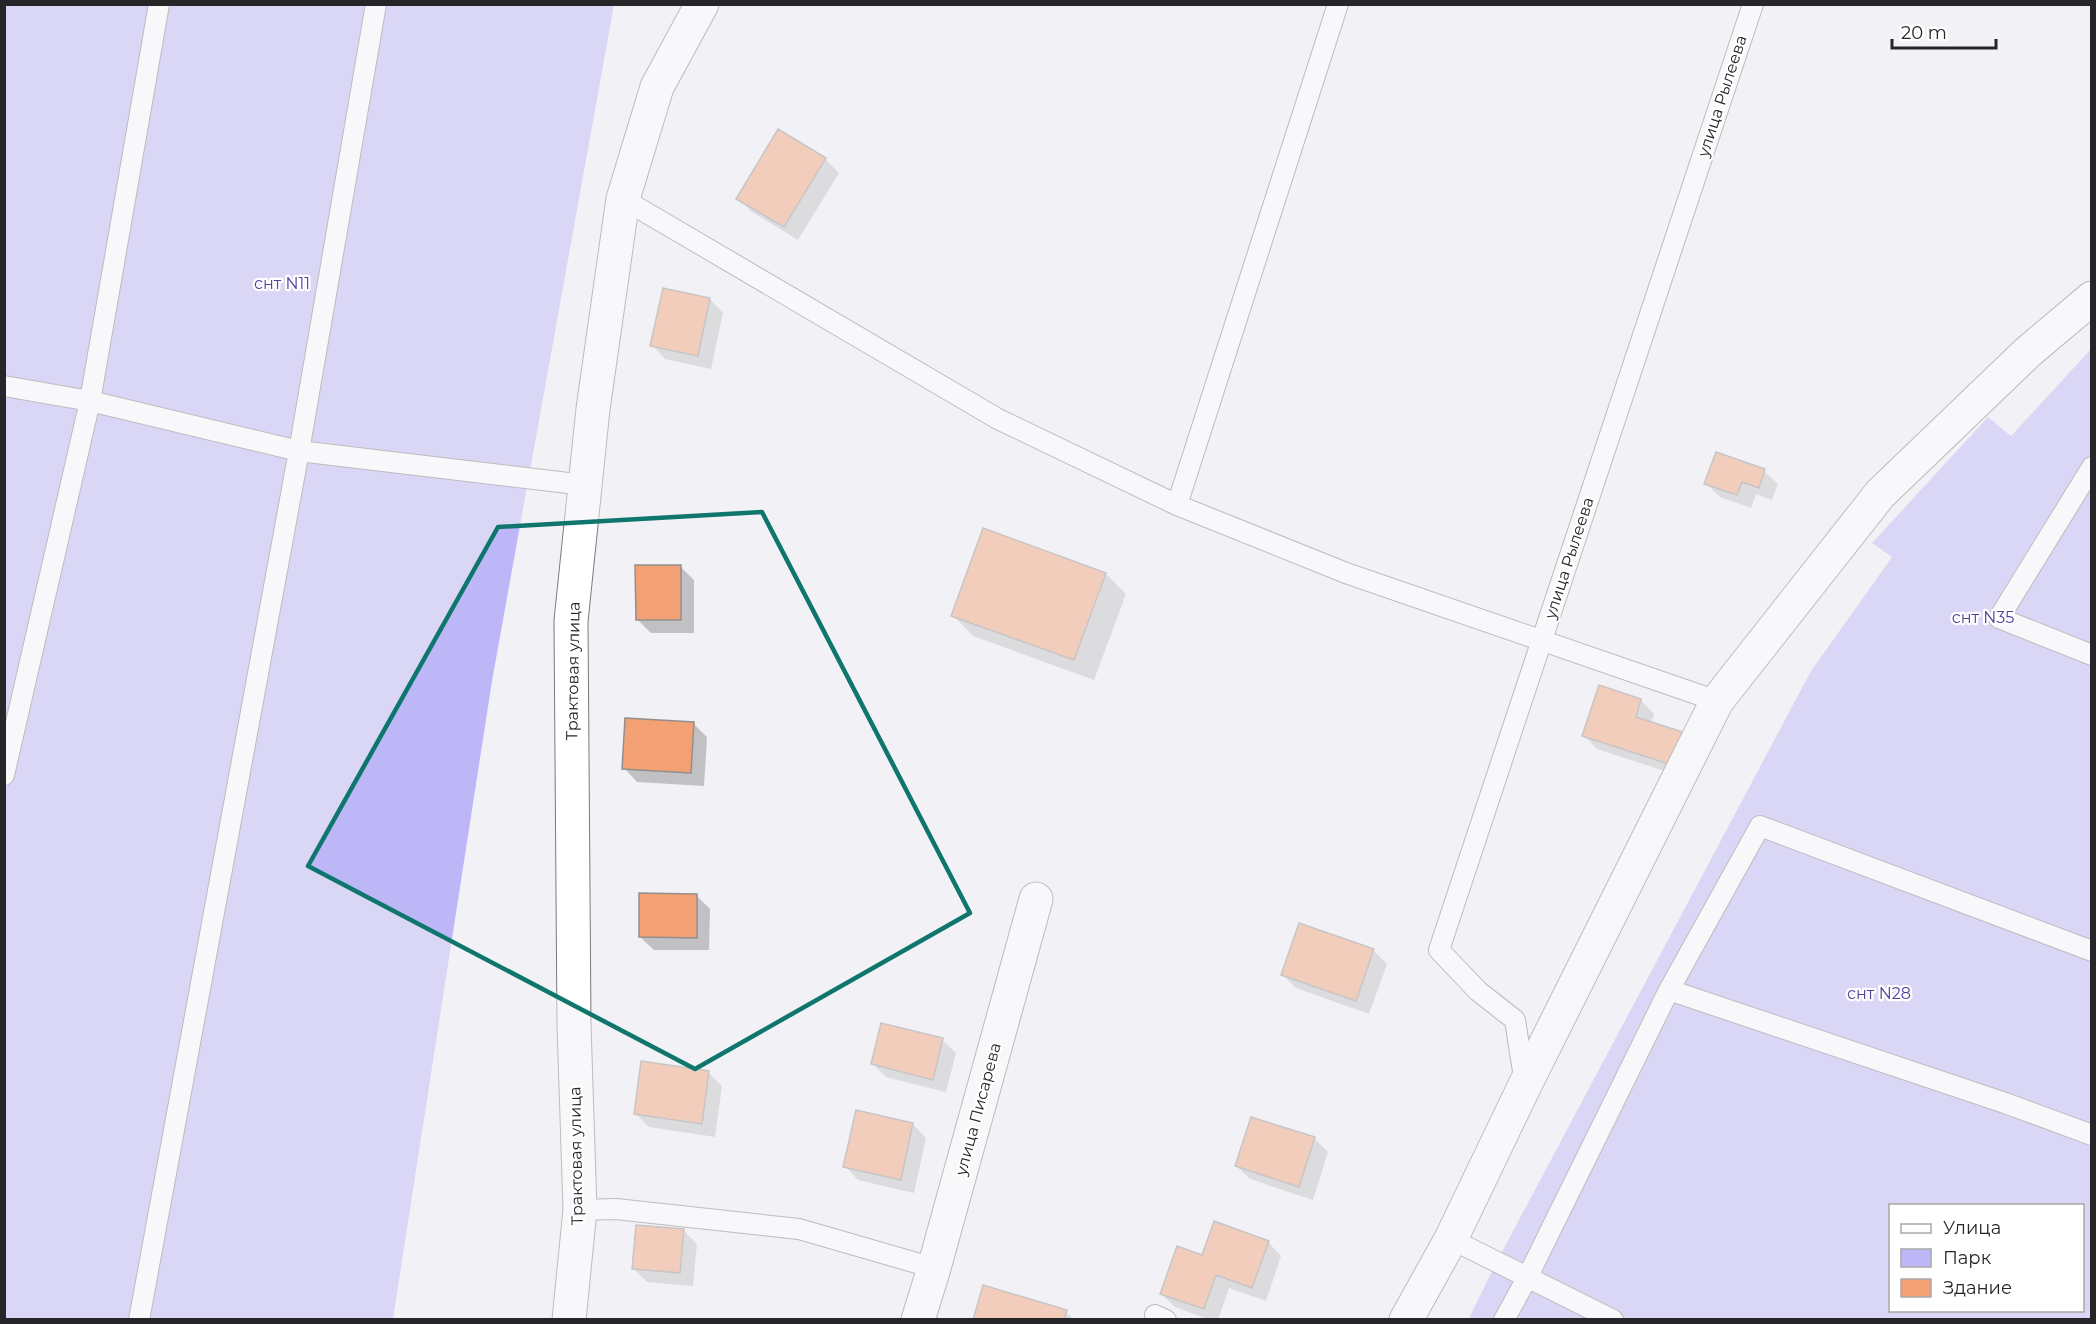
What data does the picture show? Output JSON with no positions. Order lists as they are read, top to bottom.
{
  "streets": {
    "street": ["Трактовая улица", "улица Писарева"],
    "lane": ["улица Рылеева"]
  },
  "parks": ["снт N11", "снт N35", "снт N28"],
  "legend": ["Улица", "Парк", "Здание"],
  "scale_bar": "20 m"
}
